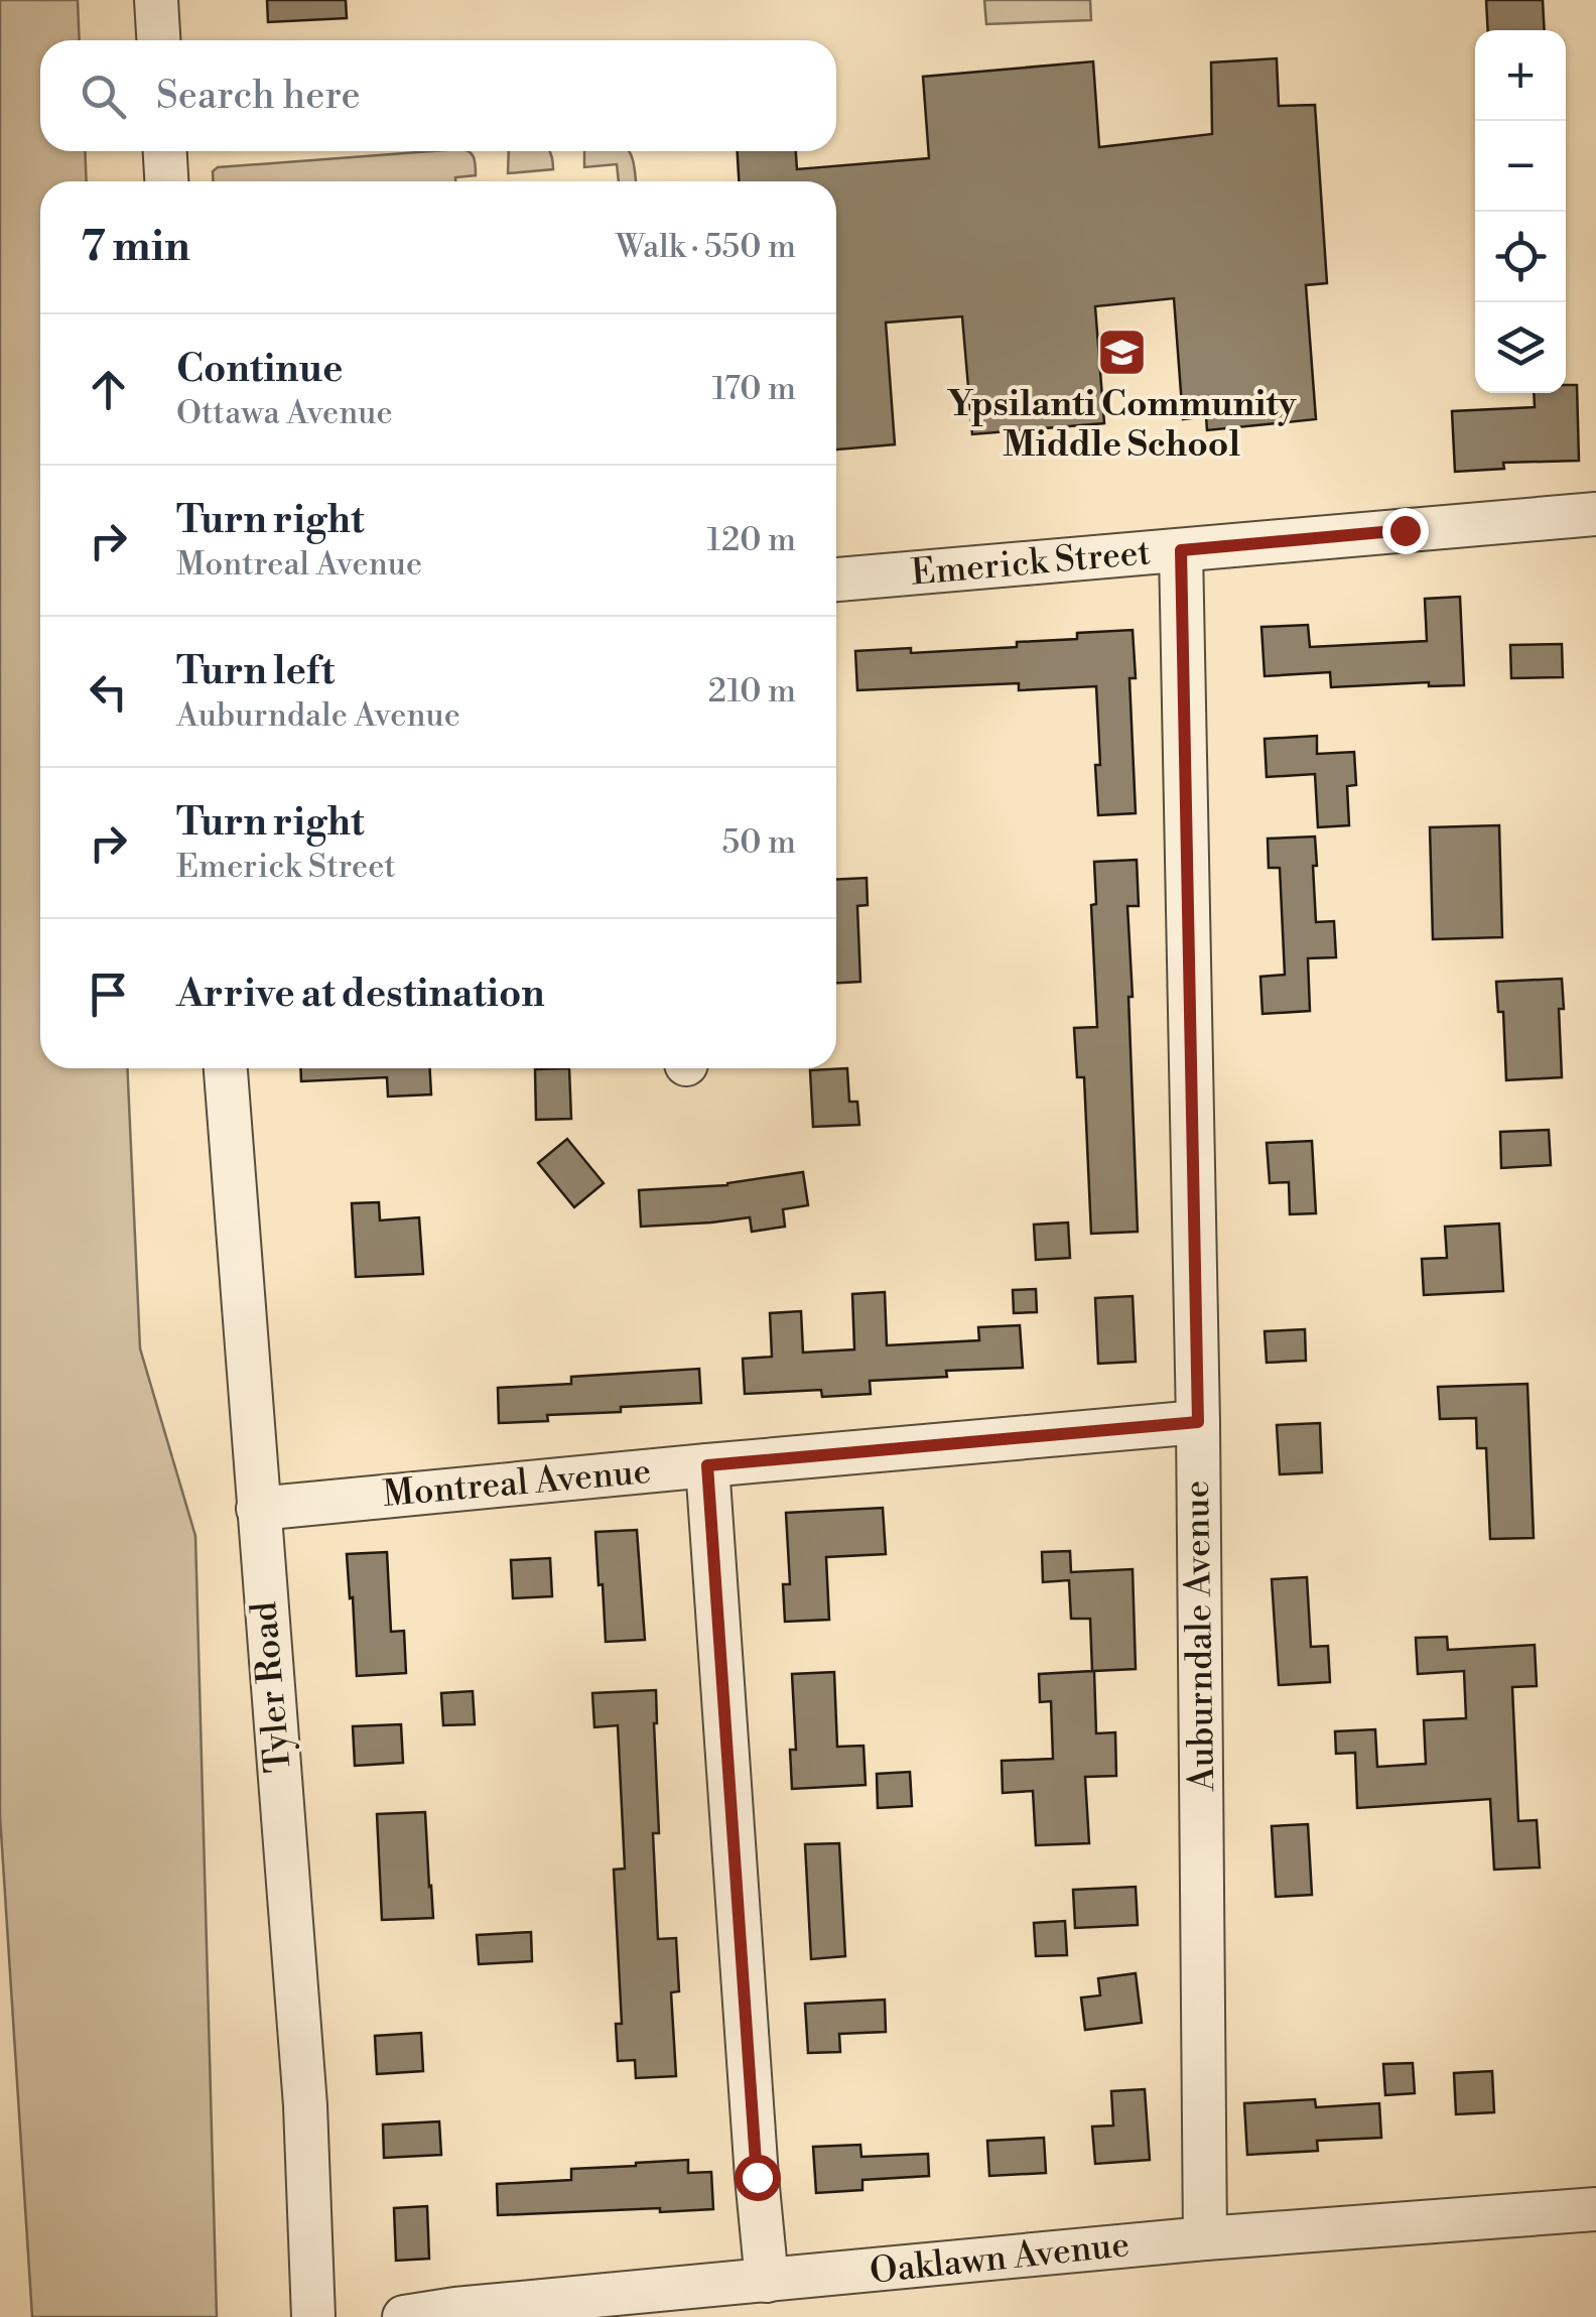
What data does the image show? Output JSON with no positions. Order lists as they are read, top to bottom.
{
  "streets": {
    "street": [
      "Emerick Street",
      "Montreal Avenue",
      "Auburndale Avenue",
      "Tyler Road",
      "Oaklawn Avenue"
    ]
  },
  "crossings": [
    ["Emerick Street", "Auburndale Avenue"],
    ["Montreal Avenue", "Auburndale Avenue"],
    ["Montreal Avenue", "Tyler Road"],
    ["Auburndale Avenue", "Oaklawn Avenue"]
  ],
  "places": {
    "school or university": ["Ypsilanti Community Middle School"]
  },
  "page": {
    "map_buttons": ["+", "−"],
    "search": "Search here",
    "heading": ["7 min", "Walk · 550 m"],
    "list": [
      ["Continue", "Ottawa Avenue", "170 m"],
      ["Turn right", "Montreal Avenue", "120 m"],
      ["Turn left", "Auburndale Avenue", "210 m"],
      ["Turn right", "Emerick Street", "50 m"],
      "Arrive at destination"
    ]
  }
}
